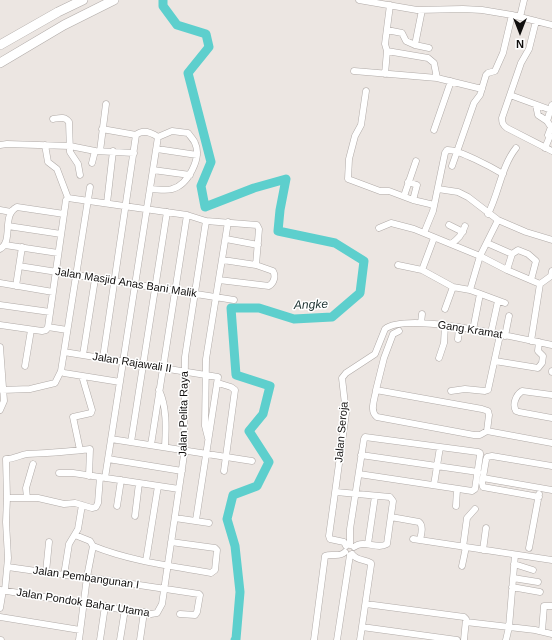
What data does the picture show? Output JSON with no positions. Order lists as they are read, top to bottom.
{
  "streets": {
    "street": [
      "Jalan Masjid Anas Bani Malik",
      "Gang Kramat",
      "Jalan Rajawali II",
      "Jalan Pelita Raya",
      "Jalan Seroja",
      "Jalan Pembangunan I",
      "Jalan Pondok Bahar Utama"
    ]
  },
  "crossings": [
    ["Jalan Masjid Anas Bani Malik", "Jalan Pelita Raya"],
    ["Gang Kramat", "Jalan Seroja"],
    ["Jalan Rajawali II", "Jalan Pelita Raya"],
    ["Jalan Pelita Raya", "Jalan Pembangunan I"],
    ["Jalan Pelita Raya", "Jalan Pondok Bahar Utama"]
  ],
  "water": ["Angke"],
  "north": "bottom"
}
